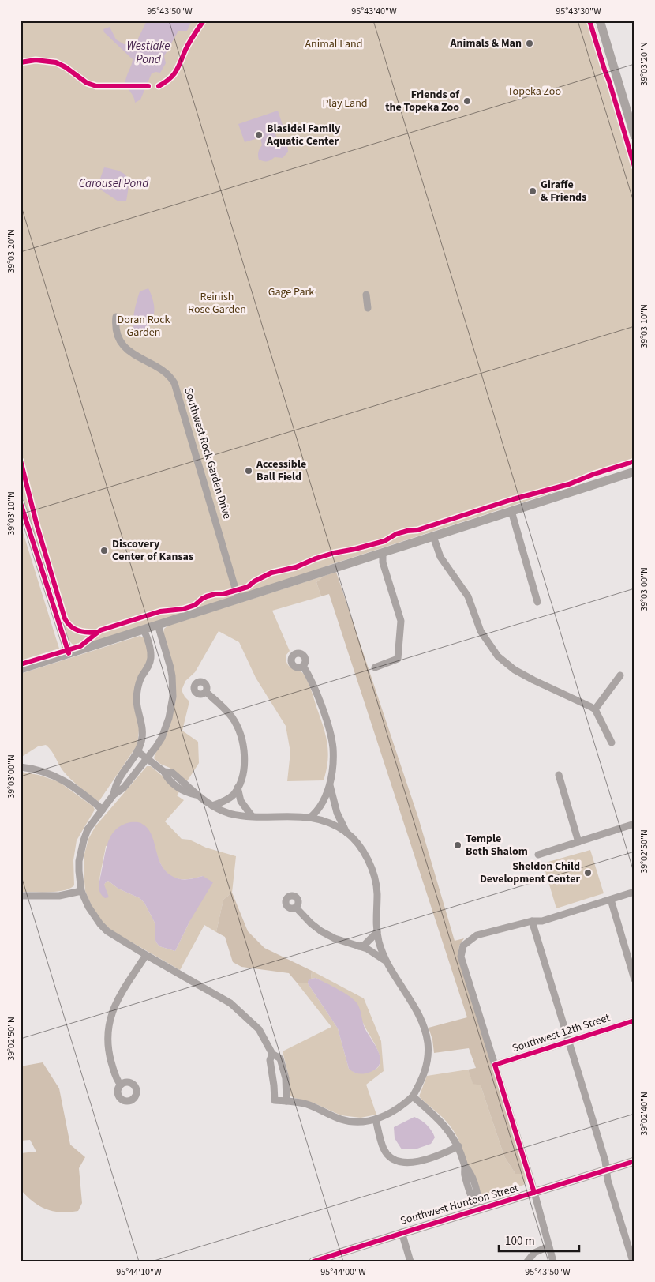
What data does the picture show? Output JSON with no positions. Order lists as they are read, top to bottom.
{
  "streets": {
    "main road": ["Southwest Huntoon Street"],
    "street": ["Southwest Rock Garden Drive", "Southwest 12th Street"]
  },
  "water": ["Westlake Pond", "Carousel Pond"],
  "parks": [
    "Animal Land",
    "Topeka Zoo",
    "Play Land",
    "Gage Park",
    "Reinish Rose Garden",
    "Doran Rock Garden"
  ],
  "places": [
    "Animals & Man",
    "Friends of the Topeka Zoo",
    "Blasidel Family Aquatic Center",
    "Giraffe & Friends",
    "Accessible Ball Field",
    "Discovery Center of Kansas",
    "Temple Beth Shalom",
    "Sheldon Child Development Center"
  ],
  "scale_bar": "100 m",
  "coordinates": [
    "95°43'50\"W",
    "95°43'40\"W",
    "95°43'30\"W",
    "39°03'20\"N",
    "39°03'10\"N",
    "39°03'00\"N",
    "39°02'50\"N",
    "39°02'40\"N",
    "95°44'10\"W",
    "95°44'00\"W"
  ]
}
